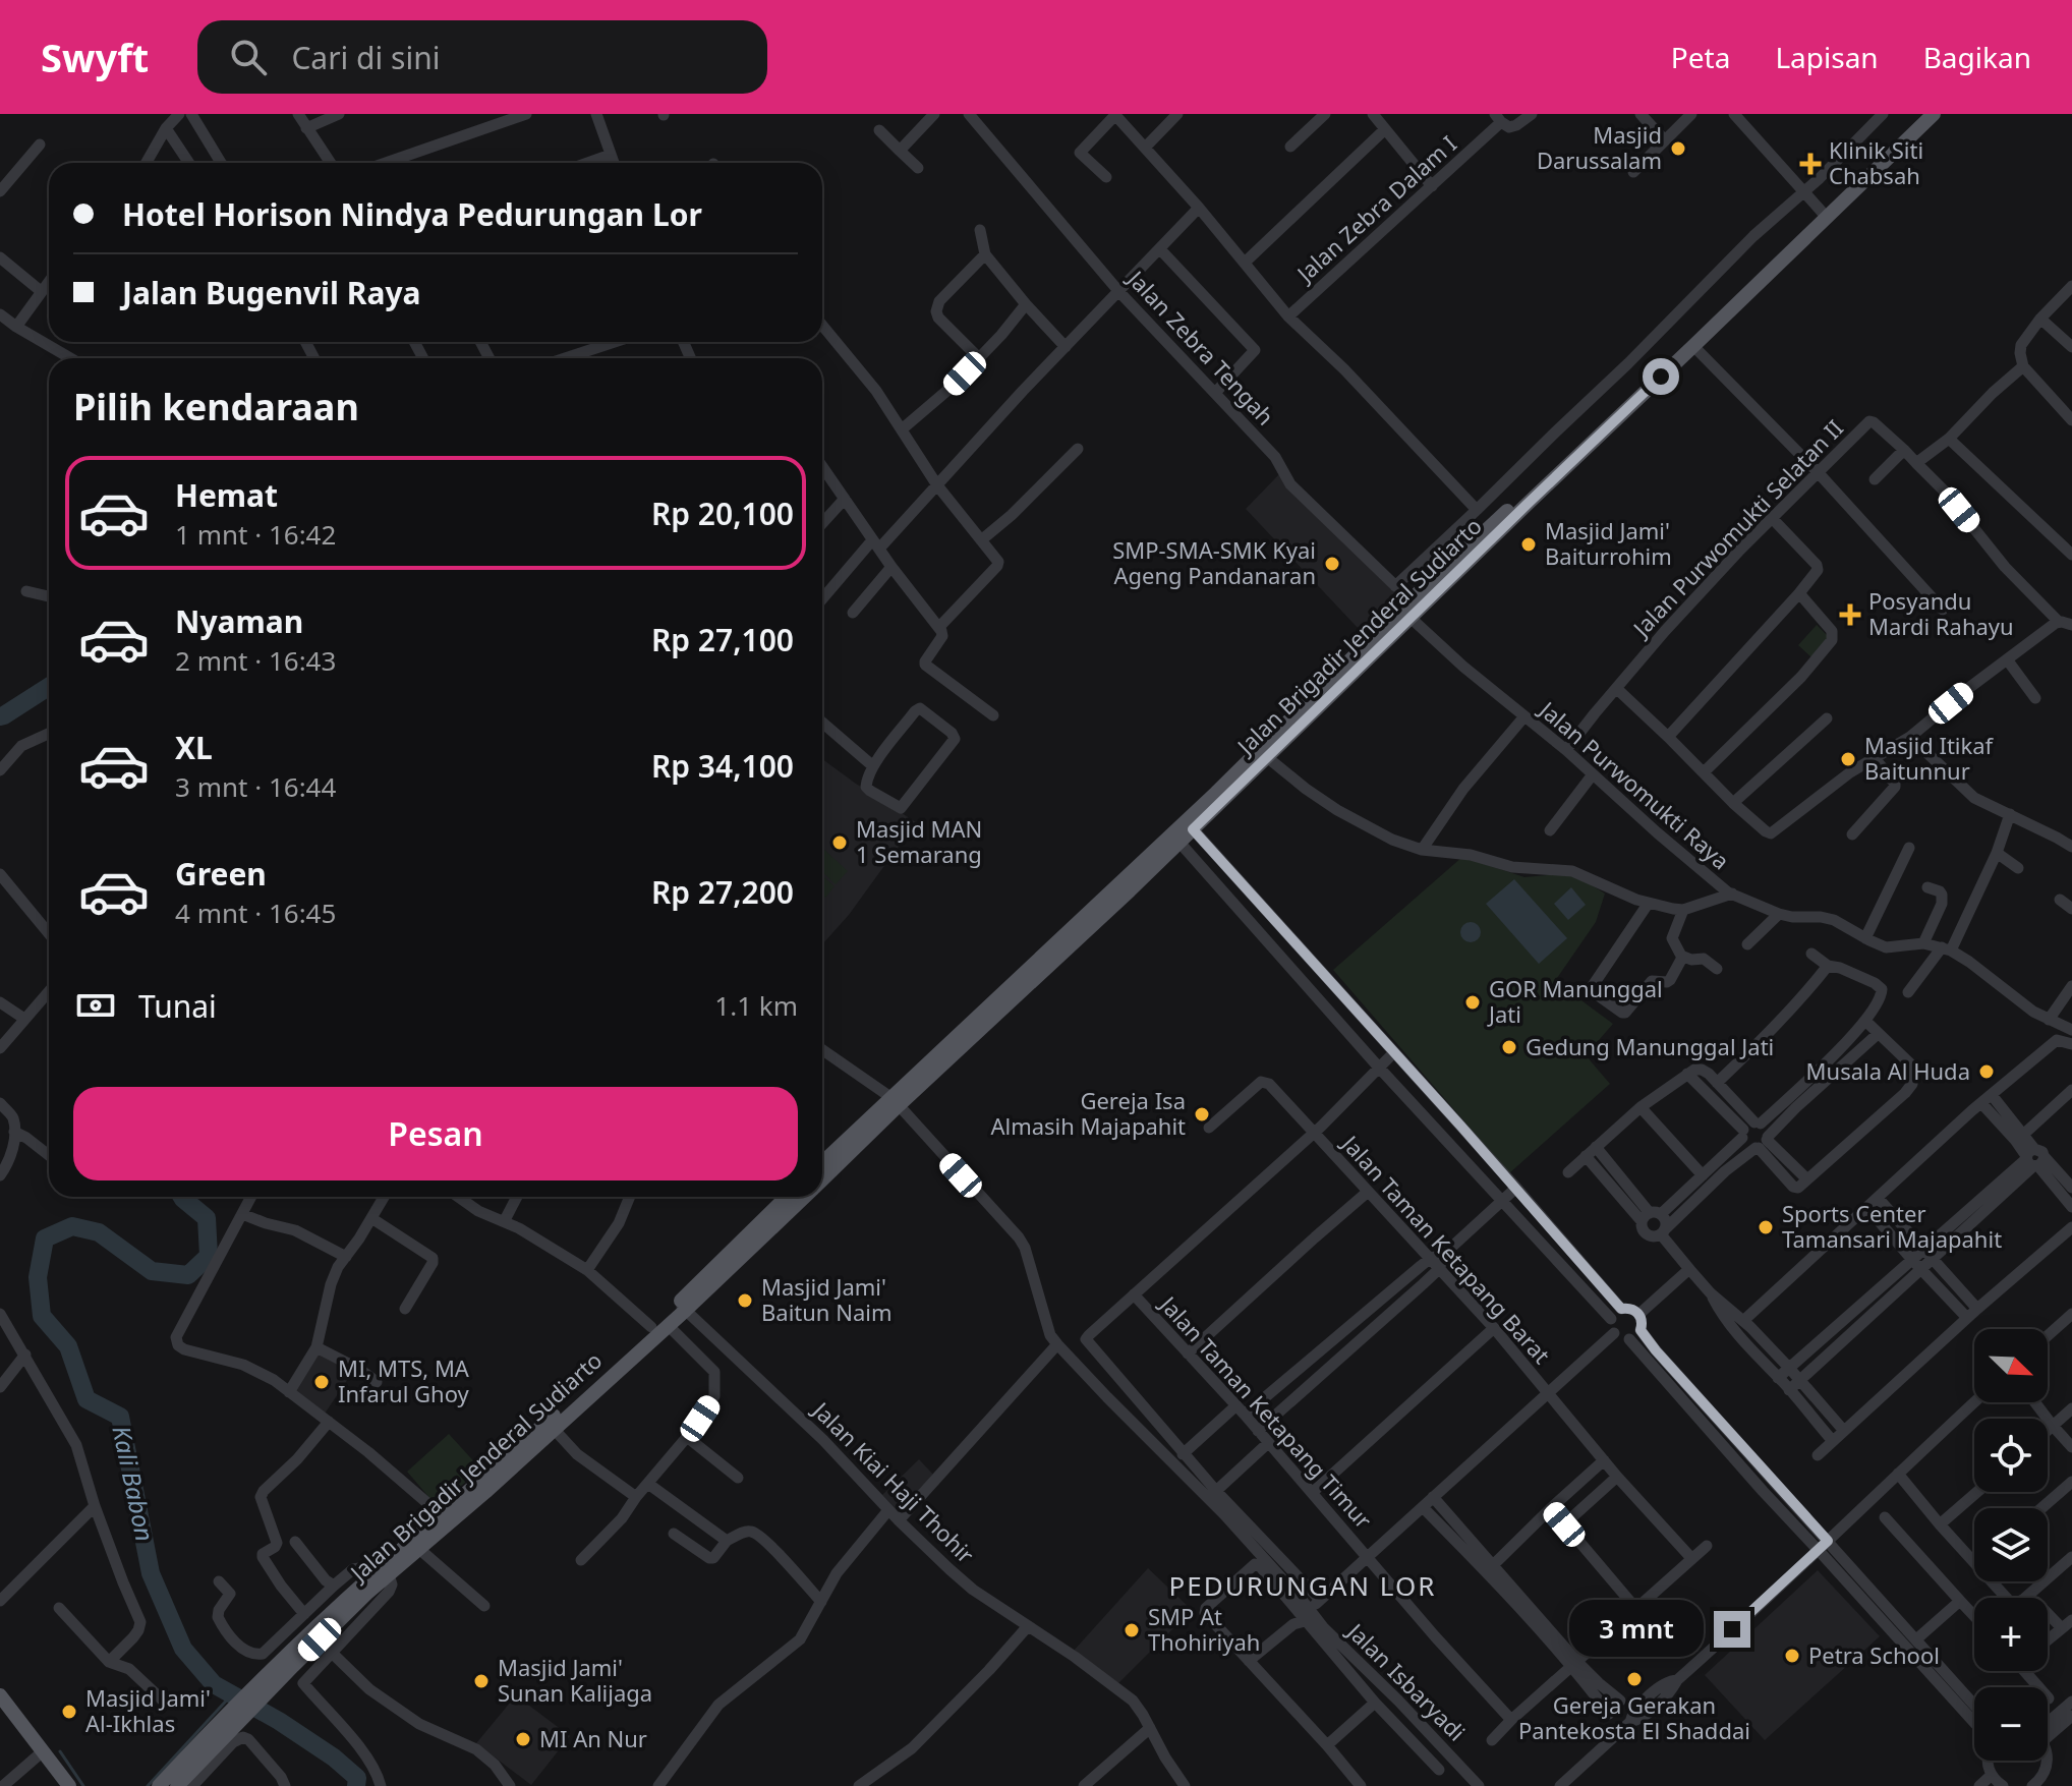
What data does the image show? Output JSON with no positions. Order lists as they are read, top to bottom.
{
  "streets": {
    "main road": ["Jalan Brigadir Jenderal Sudiarto"],
    "street": [
      "Jalan Zebra Dalam I",
      "Jalan Zebra Tengah",
      "Jalan Purwomukti Selatan II",
      "Jalan Purwomukti Raya",
      "Jalan Taman Ketapang Barat",
      "Jalan Taman Ketapang Timur",
      "Jalan Kiai Haji Thohir",
      "Jalan Isbaryadi"
    ]
  },
  "crossings": [
    ["Jalan Zebra Tengah", "Jalan Brigadir Jenderal Sudiarto"],
    ["Jalan Purwomukti Selatan II", "Jalan Purwomukti Raya"],
    ["Jalan Brigadir Jenderal Sudiarto", "Jalan Purwomukti Raya"],
    ["Jalan Brigadir Jenderal Sudiarto", "Jalan Kiai Haji Thohir"]
  ],
  "districts": ["PEDURUNGAN LOR"],
  "water": ["Kali Babon"],
  "places": {
    "other": [
      "Masjid Darussalam",
      "Masjid Jami' Baiturrohim",
      "SMP-SMA-SMK Kyai Ageng Pandanaran",
      "Masjid Itikaf Baitunnur",
      "Masjid MAN 1 Semarang",
      "GOR Manunggal Jati",
      "Gedung Manunggal Jati",
      "Musala Al Huda",
      "Gereja Isa Almasih Majapahit",
      "Sports Center Tamansari Majapahit",
      "Masjid Jami' Baitun Naim",
      "MI, MTS, MA Infarul Ghoy",
      "SMP At Thohiriyah",
      "Petra School",
      "Gereja Gerakan Pantekosta El Shaddai",
      "Masjid Jami' Sunan Kalijaga",
      "Masjid Jami' Al-Ikhlas",
      "MI An Nur"
    ],
    "health": ["Klinik Siti Chabsah", "Posyandu Mardi Rahayu"]
  },
  "north": "bottom right",
  "page": {
    "header": "Swyft",
    "search": "Cari di sini",
    "nav": ["Peta", "Lapisan", "Bagikan"],
    "banner": ["Hotel Horison Nindya Pedurungan Lor", "Jalan Bugenvil Raya"],
    "heading": "Pilih kendaraan",
    "list": [
      {
        "name": "Hemat",
        "note": "1 mnt · 16:42",
        "value": "Rp 20,100"
      },
      {
        "name": "Nyaman",
        "note": "2 mnt · 16:43",
        "value": "Rp 27,100"
      },
      {
        "name": "XL",
        "note": "3 mnt · 16:44",
        "value": "Rp 34,100"
      },
      {
        "name": "Green",
        "note": "4 mnt · 16:45",
        "value": "Rp 27,200"
      }
    ],
    "pay": ["Tunai", "1.1 km"],
    "buttons": "Pesan",
    "map_buttons": ["+", "−"],
    "bubble": "3 mnt"
  }
}
